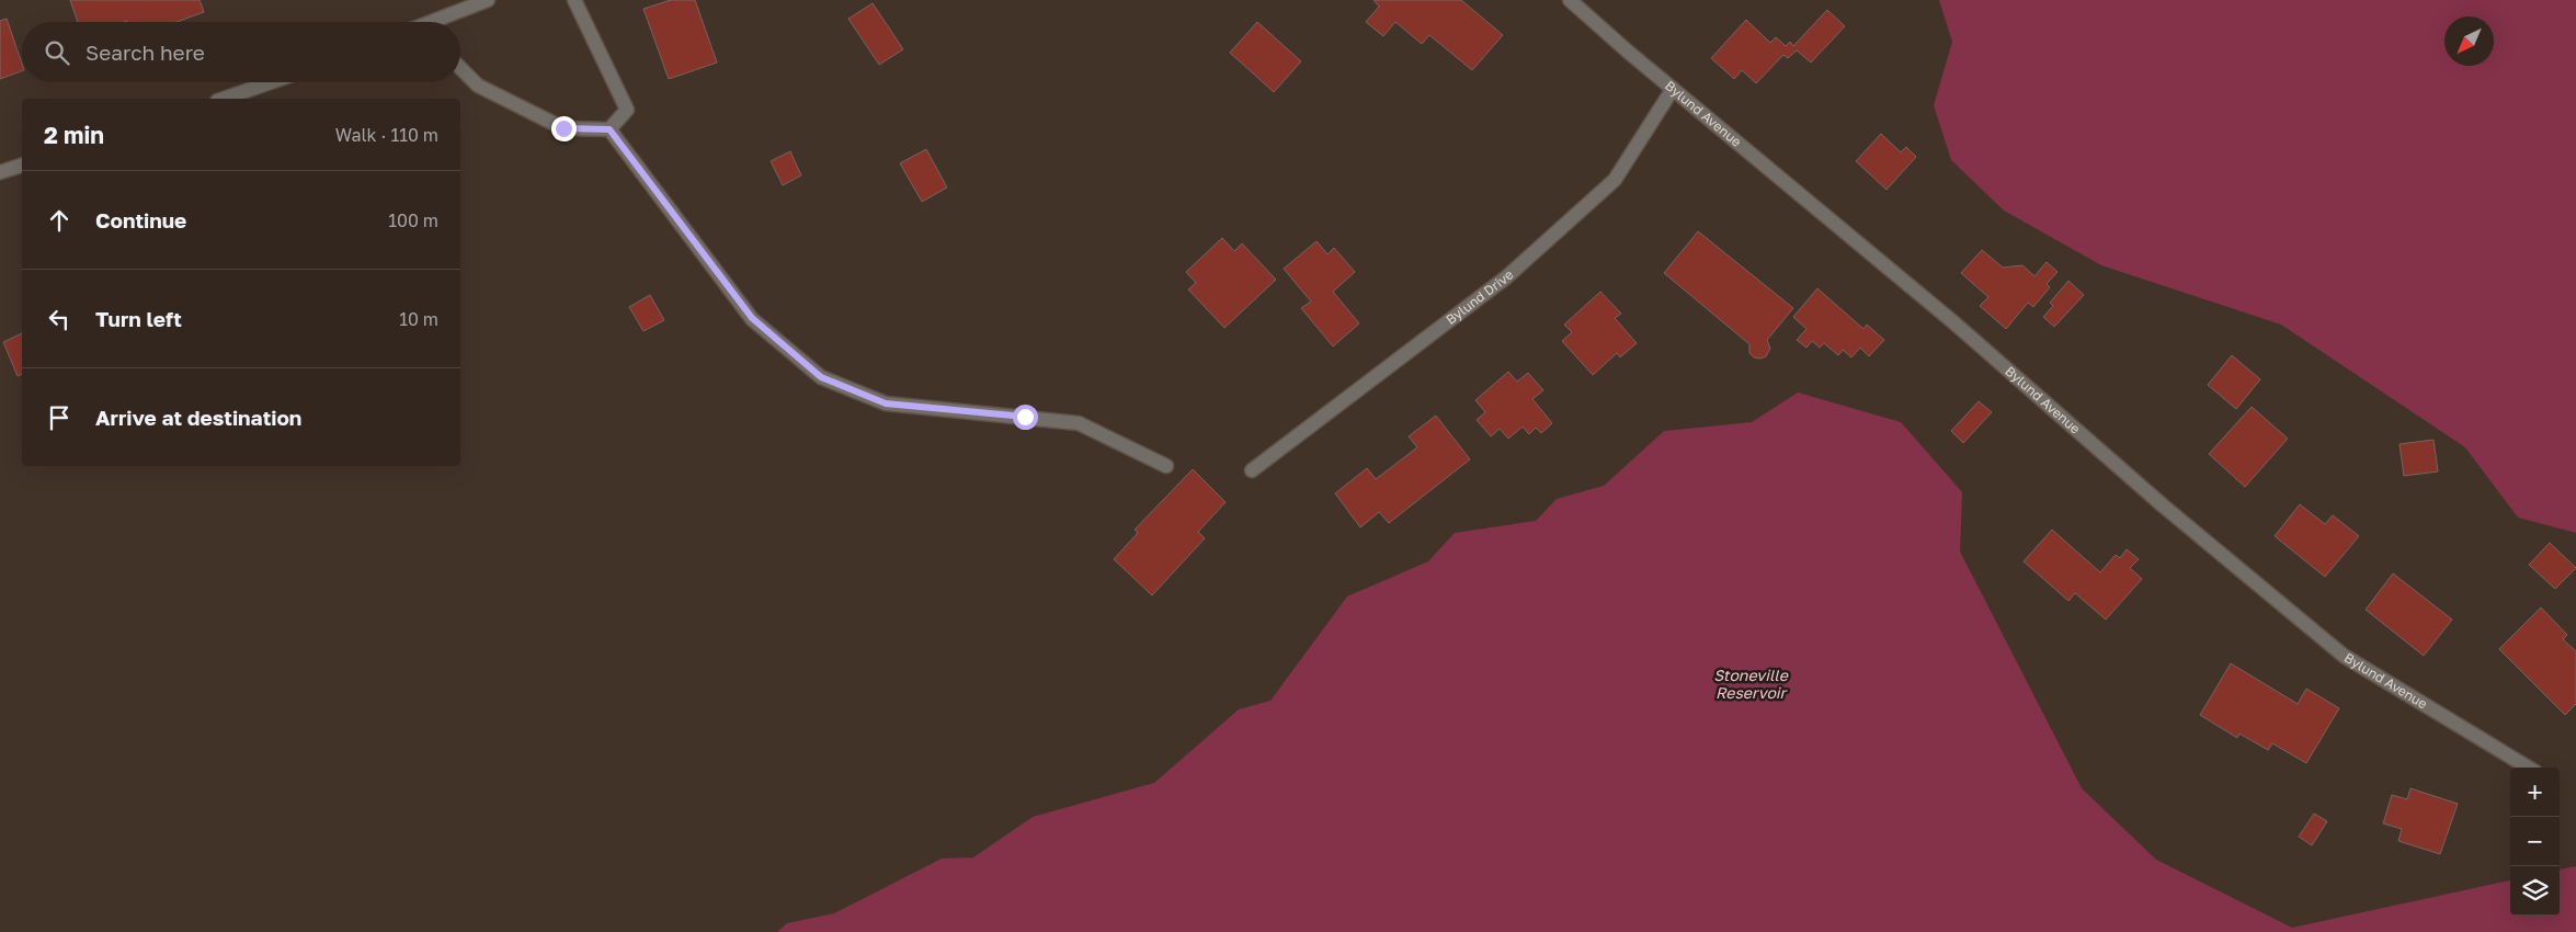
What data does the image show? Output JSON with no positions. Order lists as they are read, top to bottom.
{
  "streets": {
    "street": ["Bylund Avenue", "Bylund Drive"]
  },
  "crossings": [
    ["Bylund Avenue", "Bylund Drive"]
  ],
  "water": ["Stoneville Reservoir"],
  "north": "bottom left",
  "page": {
    "search": "Search here",
    "heading": ["2 min", "Walk · 110 m"],
    "list": [
      ["Continue", "100 m"],
      ["Turn left", "10 m"],
      "Arrive at destination"
    ],
    "map_buttons": ["+", "−"]
  }
}
